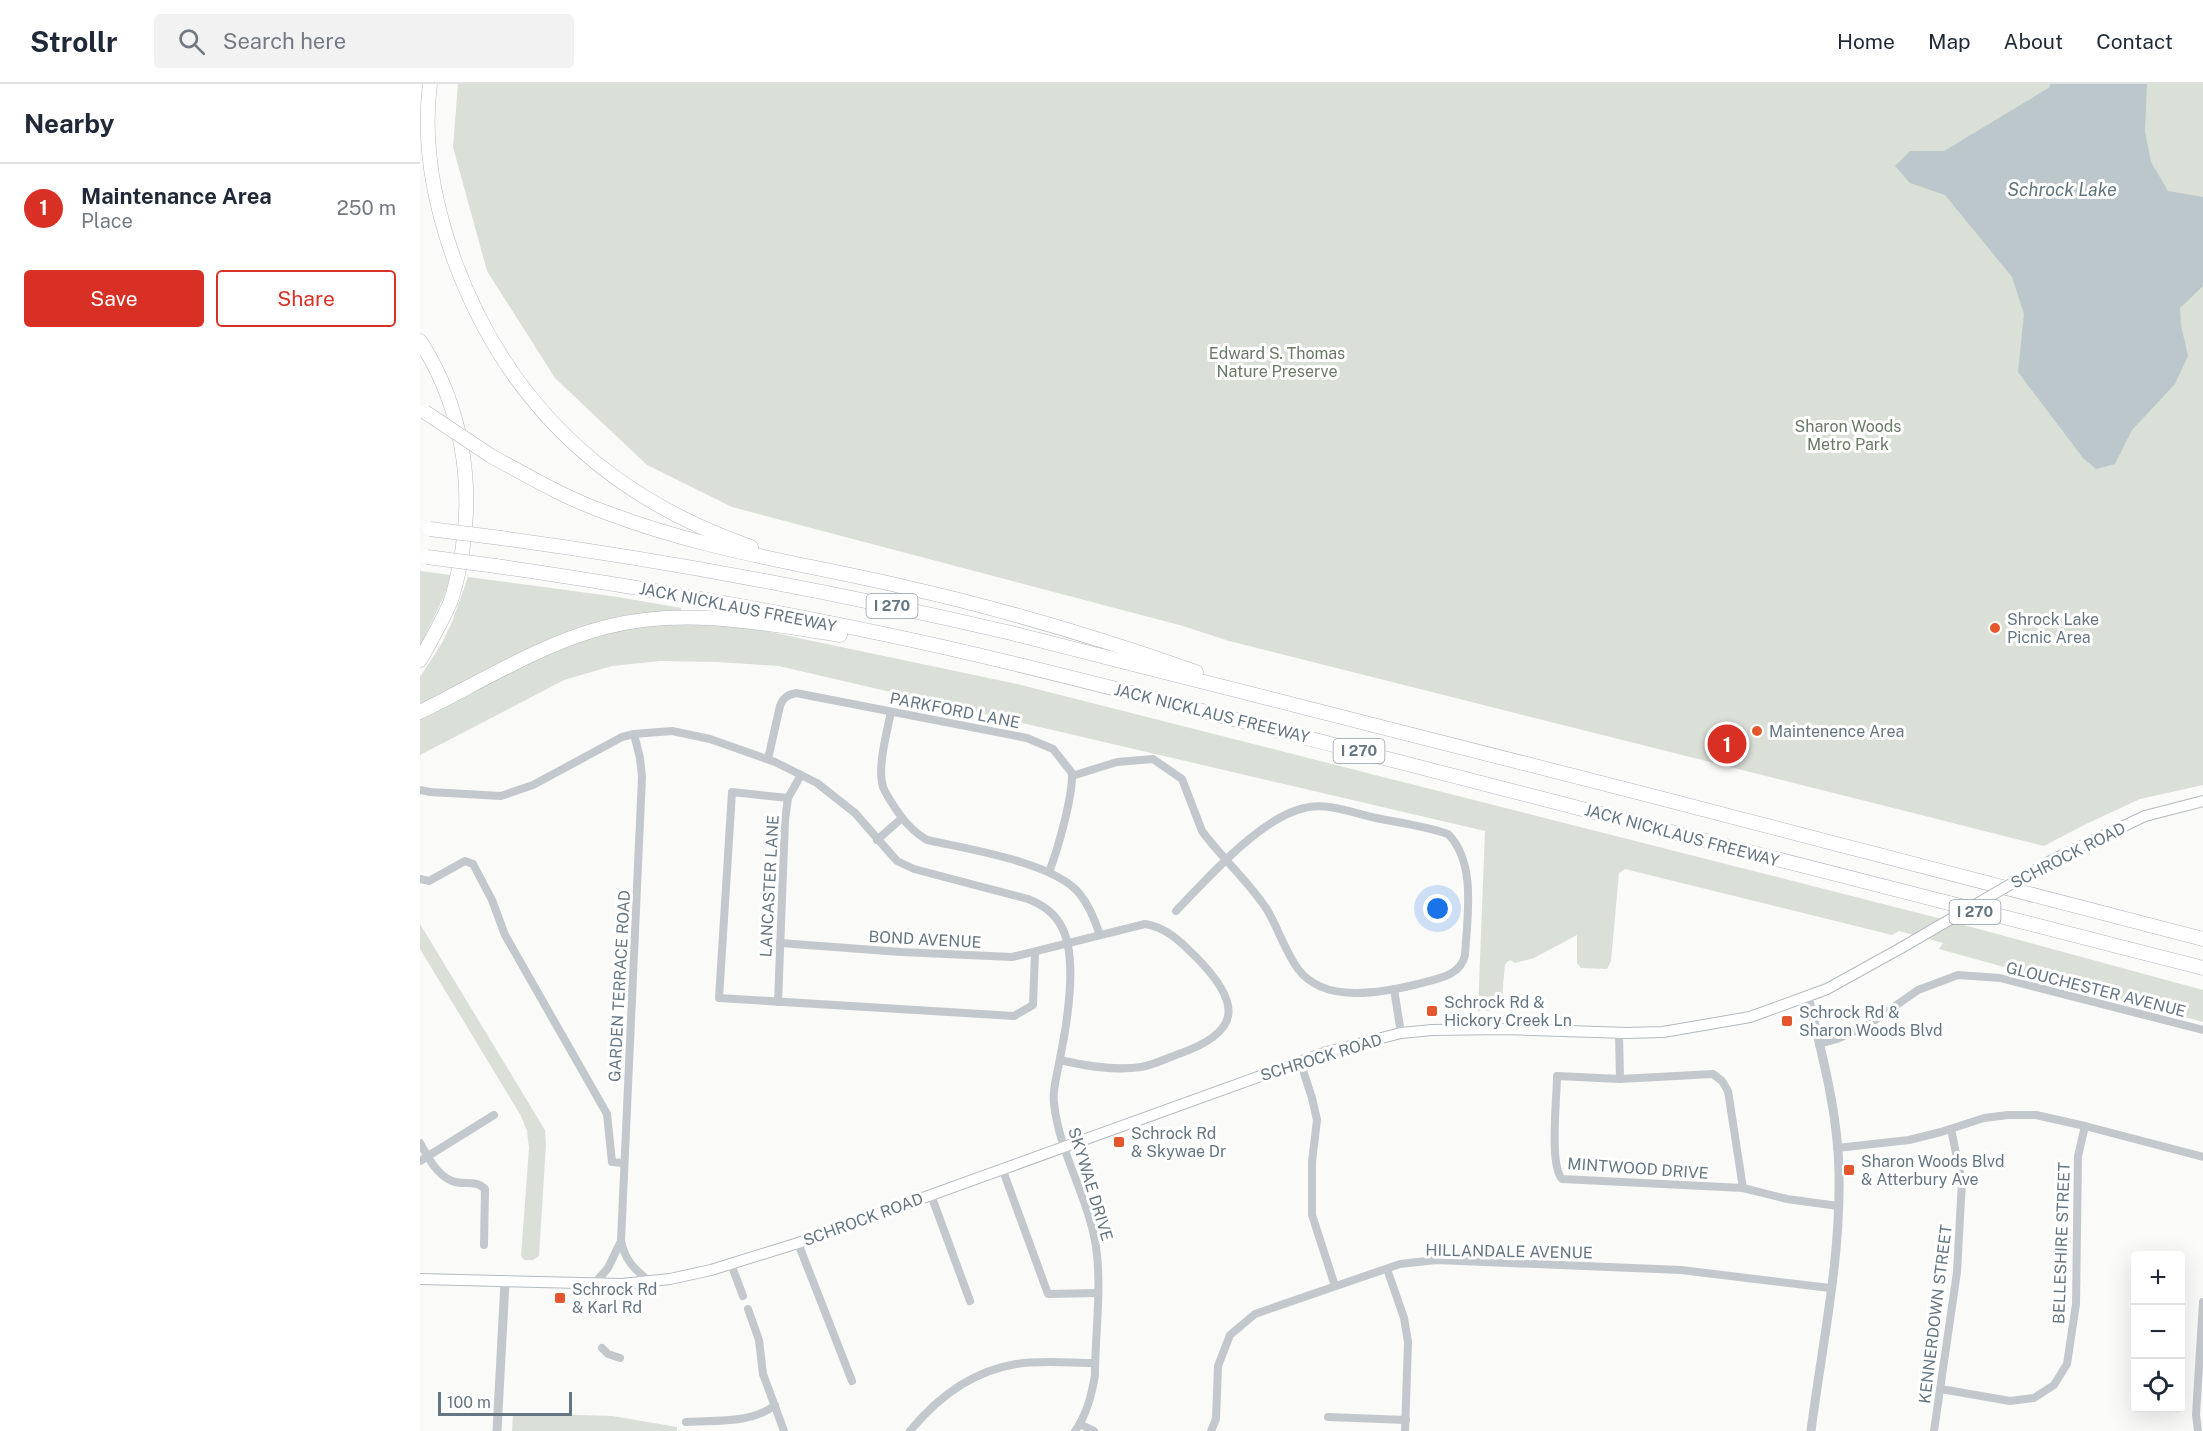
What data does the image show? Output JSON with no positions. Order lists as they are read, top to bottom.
{
  "streets": {
    "highway": ["I 270", "JACK NICKLAUS FREEWAY"],
    "main road": ["SCHROCK ROAD"],
    "street": [
      "PARKFORD LANE",
      "LANCASTER LANE",
      "BOND AVENUE",
      "GARDEN TERRACE ROAD",
      "GLOUCHESTER AVENUE",
      "MINTWOOD DRIVE",
      "SKYWAE DRIVE",
      "BELLESHIRE STREET",
      "HILLANDALE AVENUE",
      "KENNERDOWN STREET"
    ]
  },
  "crossings": [
    ["SCHROCK ROAD", "GARDEN TERRACE ROAD"],
    ["SCHROCK ROAD", "SKYWAE DRIVE"],
    ["LANCASTER LANE", "BOND AVENUE"],
    ["BOND AVENUE", "SKYWAE DRIVE"],
    ["BELLESHIRE STREET", "KENNERDOWN STREET"]
  ],
  "water": ["Schrock Lake"],
  "parks": ["Edward S. Thomas Nature Preserve", "Sharon Woods Metro Park"],
  "places": {
    "other": ["Shrock Lake Picnic Area", "Maintenence Area"],
    "transit": [
      "Schrock Rd & Hickory Creek Ln",
      "Schrock Rd & Sharon Woods Blvd",
      "Schrock Rd & Skywae Dr",
      "Sharon Woods Blvd & Atterbury Ave",
      "Schrock Rd & Karl Rd"
    ]
  },
  "scale_bar": "100 m",
  "page": {
    "header": "Strollr",
    "search": "Search here",
    "nav": [
      "Home",
      "Map",
      "About",
      "Contact"
    ],
    "heading": "Nearby",
    "list": [
      {
        "mark": "1",
        "name": "Maintenance Area",
        "note": "Place",
        "value": "250 m"
      }
    ],
    "buttons": ["Save", "Share"],
    "pins": "1",
    "map_buttons": ["+", "−"],
    "scale": "100 m"
  }
}
